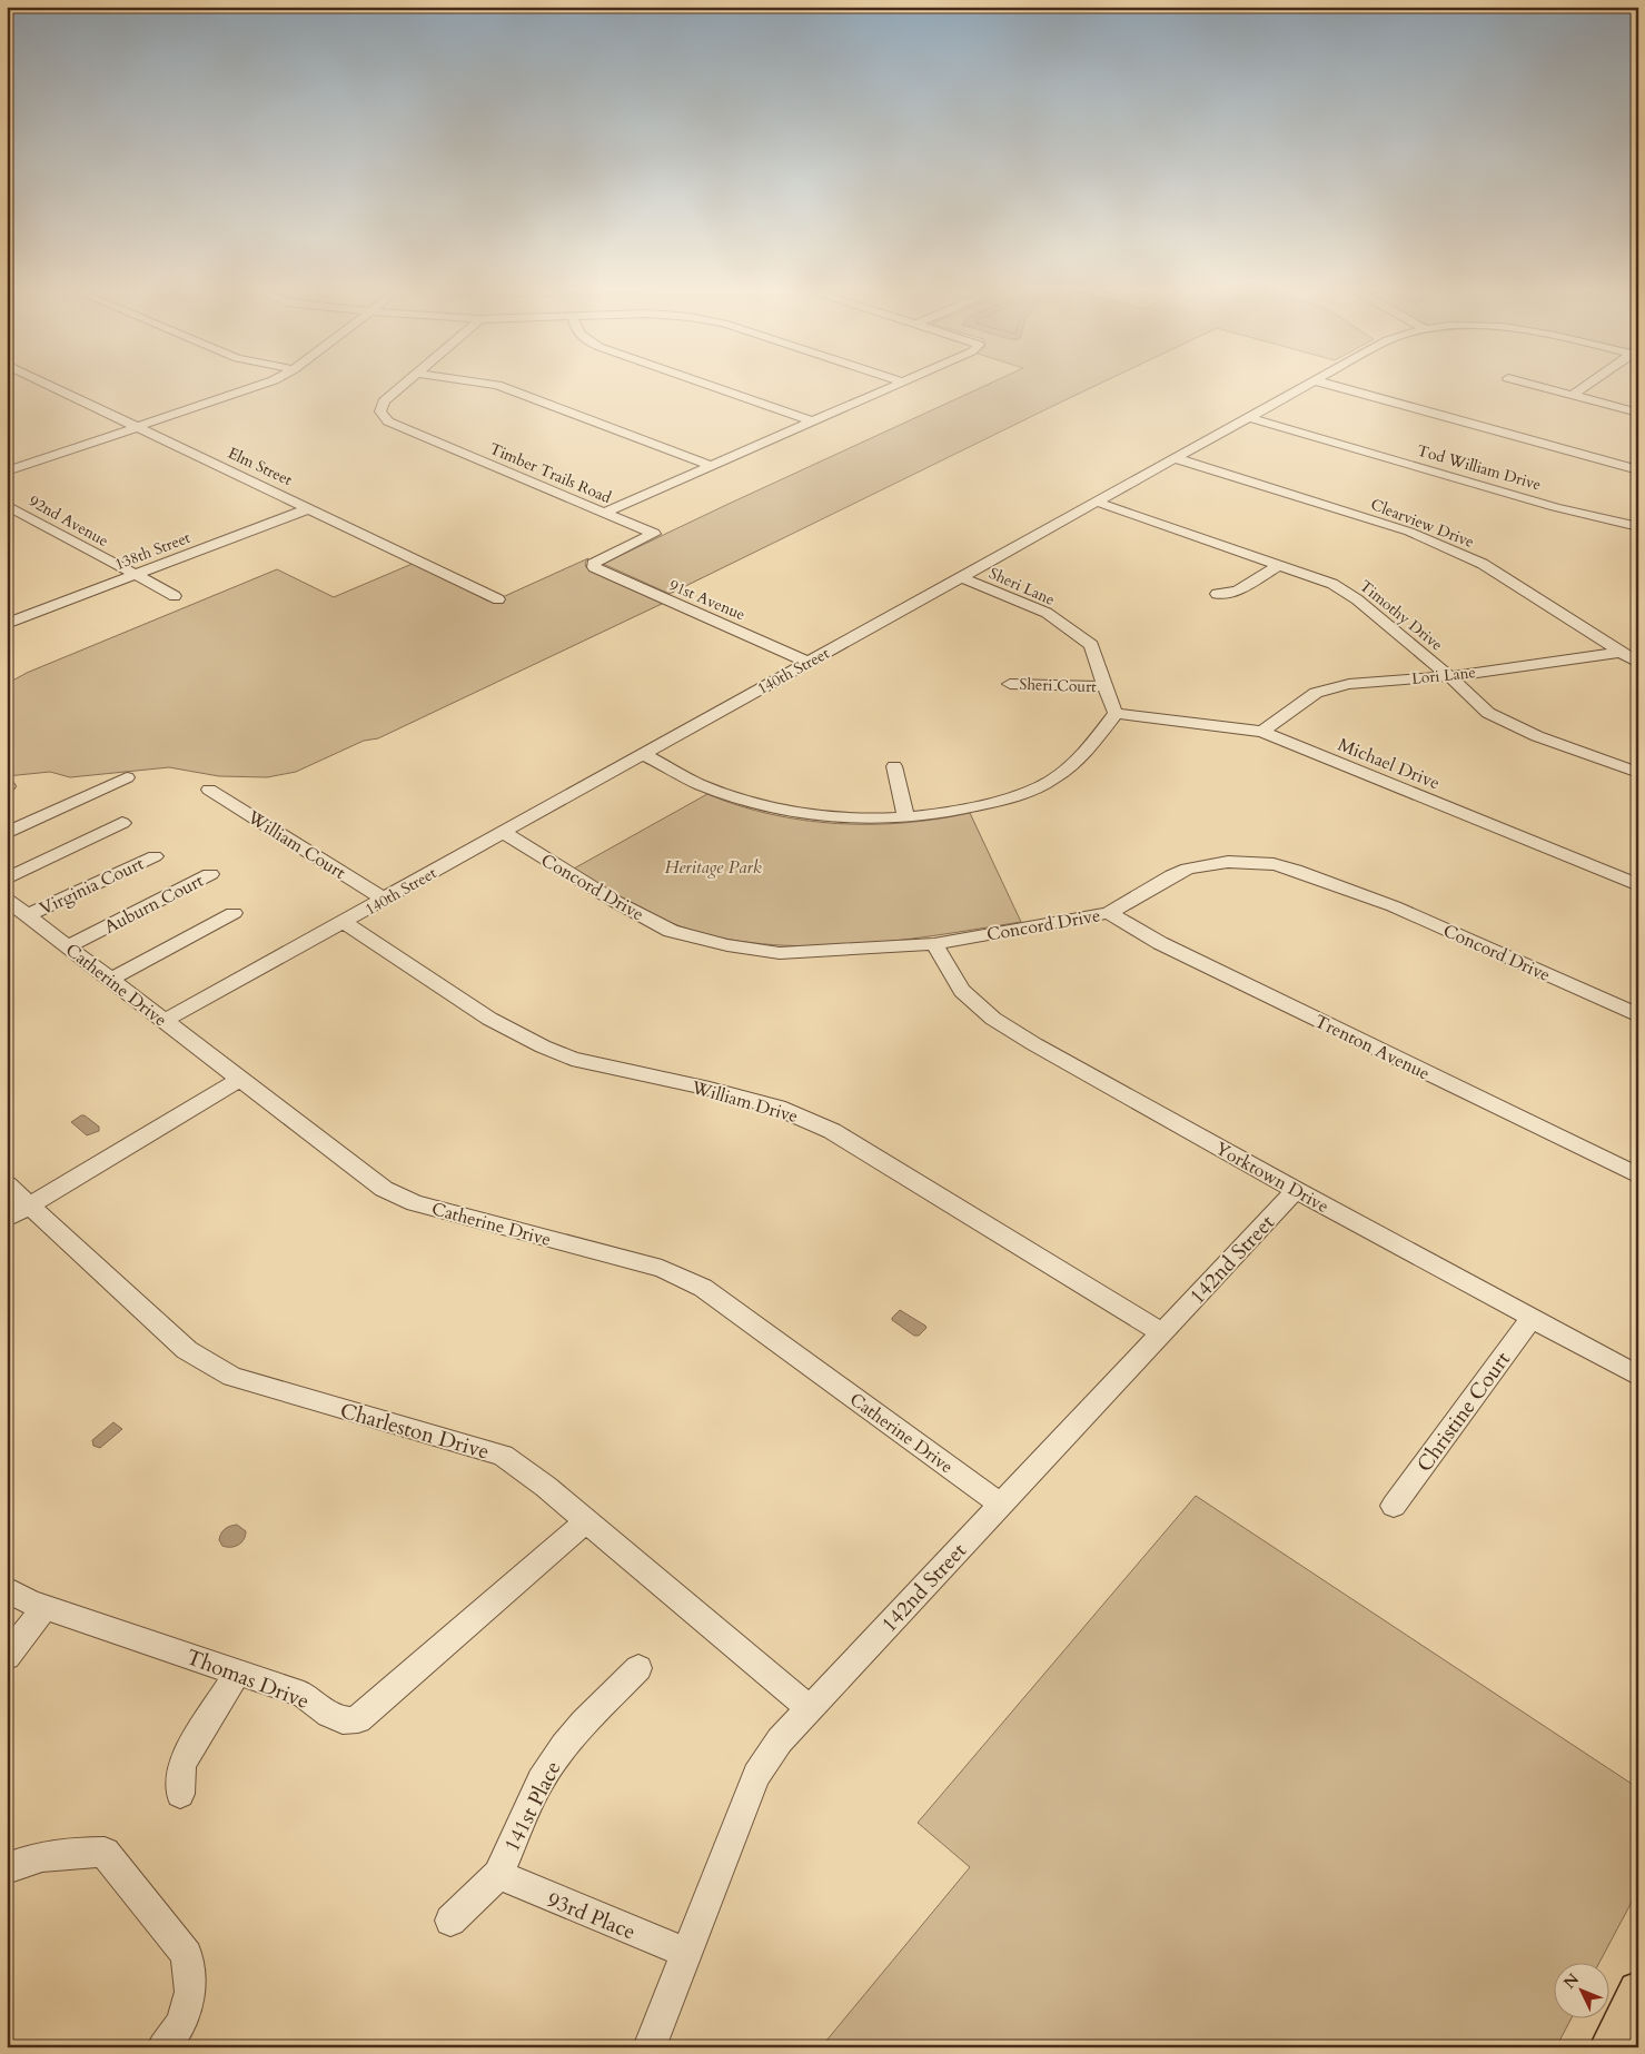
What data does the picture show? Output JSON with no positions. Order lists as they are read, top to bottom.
{
  "streets": {
    "street": [
      "Elm Street",
      "Tod William Drive",
      "Timber Trails Road",
      "92nd Avenue",
      "Clearview Drive",
      "138th Street",
      "Sheri Lane",
      "91st Avenue",
      "Timothy Drive",
      "140th Street",
      "Lori Lane",
      "Sheri Court",
      "Michael Drive",
      "William Court",
      "Virginia Court",
      "Concord Drive",
      "Auburn Court",
      "Catherine Drive",
      "Trenton Avenue",
      "William Drive",
      "Yorktown Drive",
      "142nd Street",
      "Christine Court",
      "Charleston Drive",
      "Thomas Drive",
      "141st Place",
      "93rd Place"
    ]
  },
  "crossings": [
    ["Elm Street", "138th Street"],
    ["Tod William Drive", "140th Street"],
    ["Timber Trails Road", "91st Avenue"],
    ["92nd Avenue", "138th Street"],
    ["Clearview Drive", "140th Street"],
    ["Clearview Drive", "Lori Lane"],
    ["Sheri Lane", "140th Street"],
    ["Sheri Lane", "Sheri Court"],
    ["Sheri Lane", "Michael Drive"],
    ["91st Avenue", "140th Street"],
    ["Timothy Drive", "140th Street"],
    ["Timothy Drive", "Lori Lane"],
    ["140th Street", "William Court"],
    ["140th Street", "Concord Drive"],
    ["140th Street", "Catherine Drive"],
    ["140th Street", "William Drive"],
    ["Lori Lane", "Michael Drive"],
    ["Virginia Court", "Catherine Drive"],
    ["Concord Drive", "Trenton Avenue"],
    ["Concord Drive", "Yorktown Drive"],
    ["Auburn Court", "Catherine Drive"],
    ["Catherine Drive", "142nd Street"],
    ["William Drive", "142nd Street"],
    ["Yorktown Drive", "142nd Street"],
    ["Yorktown Drive", "Christine Court"],
    ["142nd Street", "Charleston Drive"],
    ["142nd Street", "93rd Place"],
    ["Charleston Drive", "Thomas Drive"],
    ["141st Place", "93rd Place"]
  ],
  "parks": ["Heritage Park"],
  "north": "top left"
}
